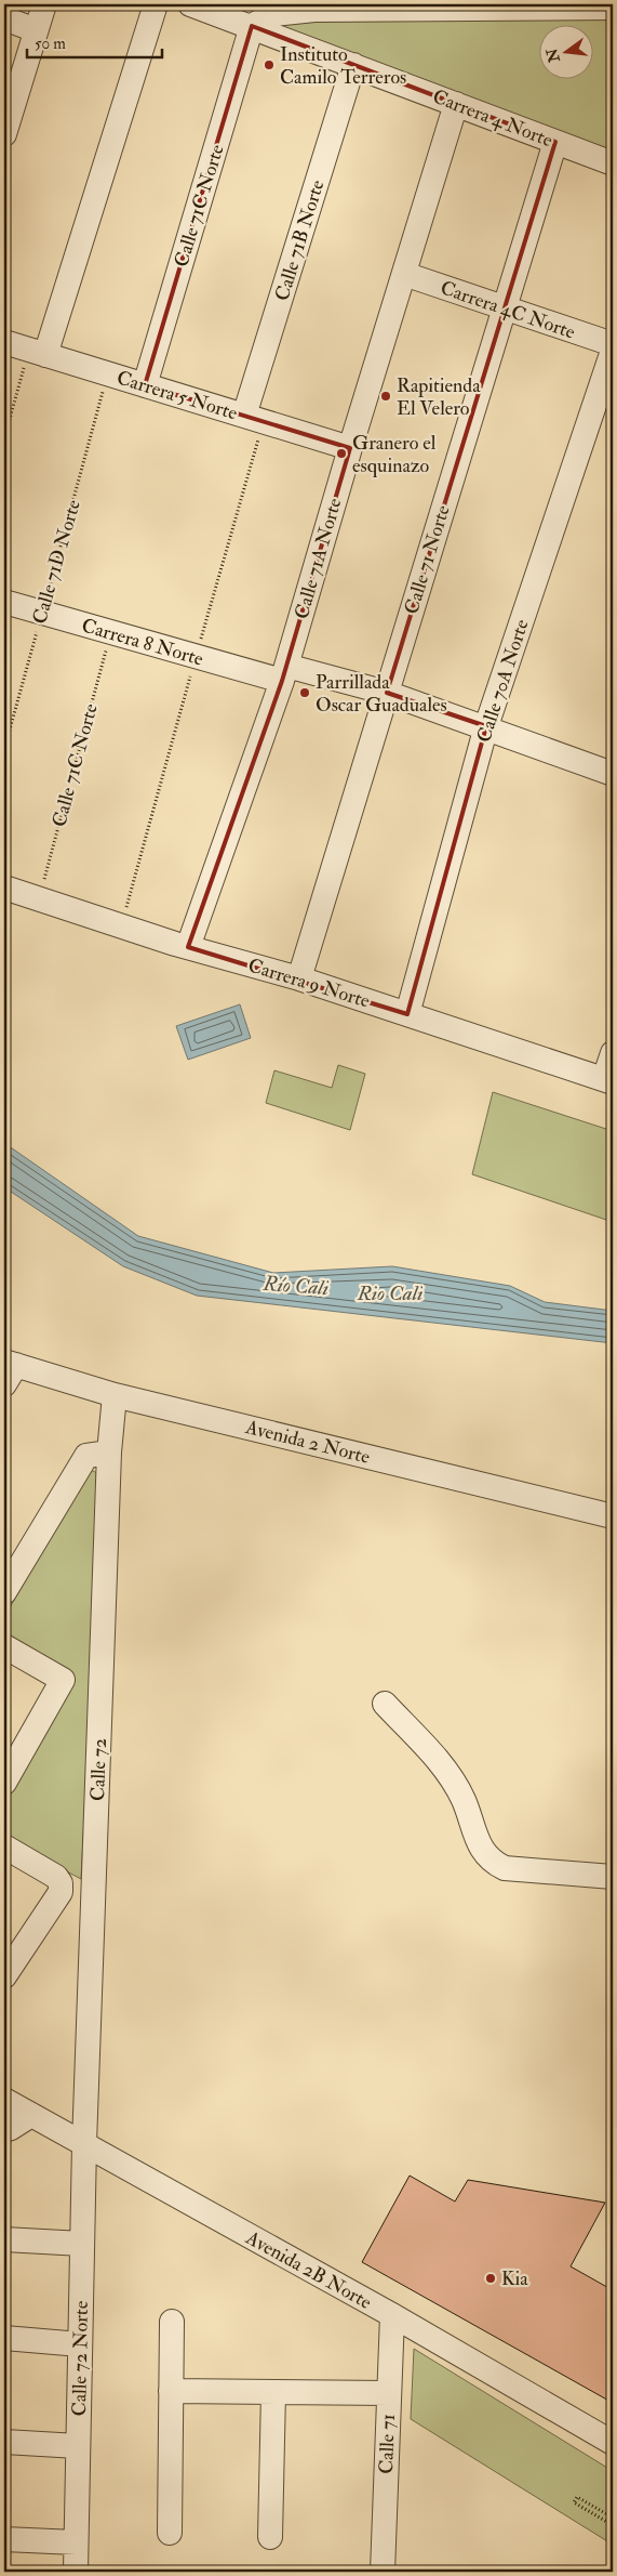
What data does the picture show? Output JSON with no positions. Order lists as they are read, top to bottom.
{
  "streets": {
    "street": [
      "Carrera 4 Norte",
      "Calle 71C Norte",
      "Calle 71B Norte",
      "Carrera 4C Norte",
      "Carrera 5 Norte",
      "Calle 71A Norte",
      "Calle 71 Norte",
      "Carrera 8 Norte",
      "Calle 70A Norte",
      "Carrera 9 Norte",
      "Avenida 2 Norte",
      "Calle 72",
      "Avenida 2B Norte",
      "Calle 72 Norte",
      "Calle 71"
    ],
    "path": ["Calle 71D Norte"]
  },
  "crossings": [
    ["Carrera 4 Norte", "Calle 71C Norte"],
    ["Carrera 4 Norte", "Calle 71B Norte"],
    ["Carrera 4 Norte", "Calle 71A Norte"],
    ["Carrera 4 Norte", "Calle 71 Norte"],
    ["Calle 71C Norte", "Carrera 5 Norte"],
    ["Calle 71C Norte", "Carrera 8 Norte"],
    ["Calle 71C Norte", "Carrera 9 Norte"],
    ["Calle 71B Norte", "Carrera 5 Norte"],
    ["Carrera 4C Norte", "Calle 71A Norte"],
    ["Carrera 4C Norte", "Calle 71 Norte"],
    ["Carrera 5 Norte", "Calle 71A Norte"],
    ["Carrera 5 Norte", "Calle 71D Norte"],
    ["Calle 71A Norte", "Carrera 8 Norte"],
    ["Calle 71A Norte", "Carrera 9 Norte"],
    ["Calle 71 Norte", "Carrera 8 Norte"],
    ["Calle 71 Norte", "Carrera 9 Norte"],
    ["Calle 71D Norte", "Carrera 8 Norte"],
    ["Carrera 8 Norte", "Calle 70A Norte"],
    ["Calle 70A Norte", "Carrera 9 Norte"],
    ["Avenida 2 Norte", "Calle 72"],
    ["Calle 72", "Avenida 2B Norte"],
    ["Calle 72", "Calle 72 Norte"],
    ["Avenida 2B Norte", "Calle 72 Norte"],
    ["Avenida 2B Norte", "Calle 71"]
  ],
  "water": ["Río Cali", "Rio Cali"],
  "places": [
    "Instituto Camilo Terreros",
    "Rapitienda El Velero",
    "Granero el esquinazo",
    "Parrillada Oscar Guaduales",
    "Kia"
  ],
  "scale_bar": "50 m",
  "north": "left"
}
